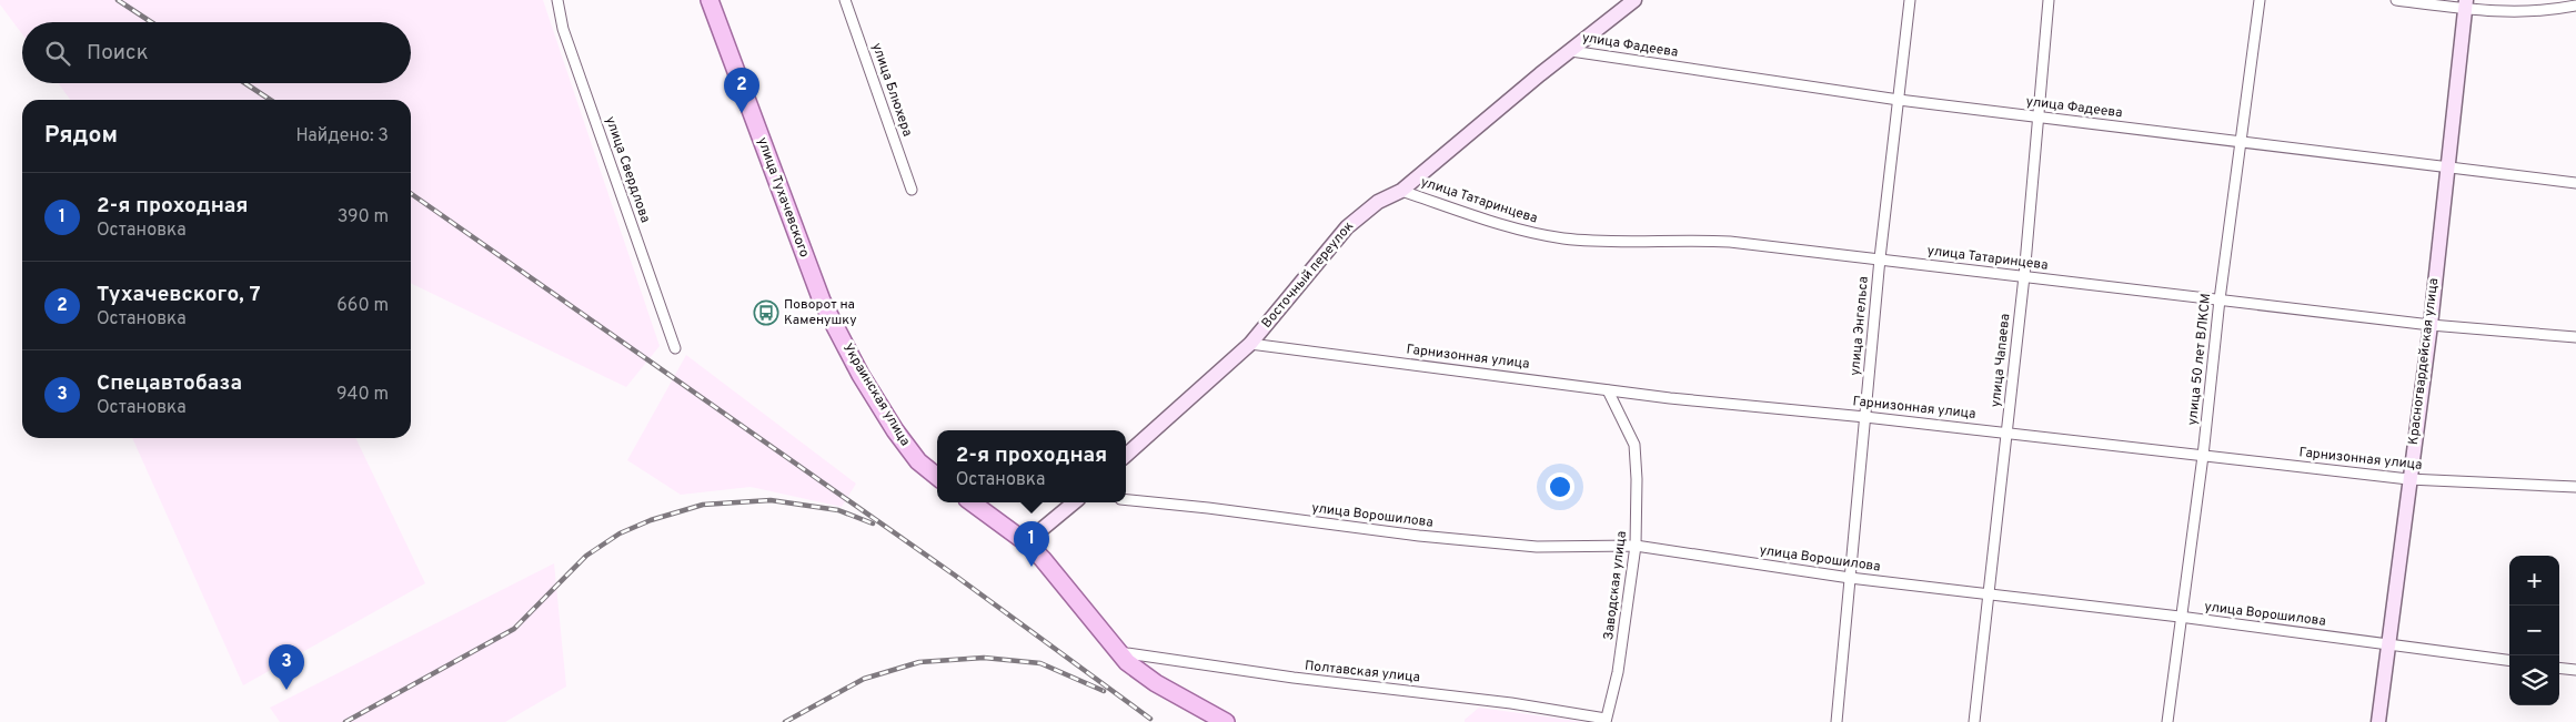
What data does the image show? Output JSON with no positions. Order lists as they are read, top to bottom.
{
  "streets": {
    "main road": ["улица Тухачевского", "Украинская улица"],
    "street": [
      "улица Фадеева",
      "улица Блюхера",
      "улица Свердлова",
      "улица Татаринцева",
      "Восточный переулок",
      "улица Энгельса",
      "Гарнизонная улица",
      "улица 50 лет ВЛКСМ",
      "улица Чапаева",
      "Красногвардейская улица",
      "улица Ворошилова",
      "Заводская улица",
      "Полтавская улица"
    ]
  },
  "crossings": [
    ["улица Фадеева", "Восточный переулок"],
    ["улица Фадеева", "улица Энгельса"],
    ["улица Фадеева", "улица 50 лет ВЛКСМ"],
    ["улица Фадеева", "улица Чапаева"],
    ["улица Фадеева", "Красногвардейская улица"],
    ["улица Тухачевского", "Украинская улица"],
    ["улица Татаринцева", "Восточный переулок"],
    ["улица Татаринцева", "улица Энгельса"],
    ["улица Татаринцева", "улица 50 лет ВЛКСМ"],
    ["улица Татаринцева", "улица Чапаева"],
    ["улица Татаринцева", "Красногвардейская улица"],
    ["Восточный переулок", "Гарнизонная улица"],
    ["улица Энгельса", "Гарнизонная улица"],
    ["улица Энгельса", "улица Ворошилова"],
    ["Гарнизонная улица", "улица 50 лет ВЛКСМ"],
    ["Гарнизонная улица", "улица Чапаева"],
    ["Гарнизонная улица", "Красногвардейская улица"],
    ["Гарнизонная улица", "Заводская улица"],
    ["улица 50 лет ВЛКСМ", "улица Ворошилова"],
    ["улица Чапаева", "улица Ворошилова"],
    ["Красногвардейская улица", "улица Ворошилова"],
    ["улица Ворошилова", "Заводская улица"],
    ["Заводская улица", "Полтавская улица"]
  ],
  "places": {
    "bus stop": ["Поворот на Каменушку"]
  },
  "page": {
    "search": "Поиск",
    "pins": ["2", "1", "3"],
    "heading": ["Рядом", "Найдено: 3"],
    "list": [
      {
        "mark": "1",
        "name": "2-я проходная",
        "note": "Остановка",
        "value": "390 m"
      },
      {
        "mark": "2",
        "name": "Тухачевского, 7",
        "note": "Остановка",
        "value": "660 m"
      },
      {
        "mark": "3",
        "name": "Спецавтобаза",
        "note": "Остановка",
        "value": "940 m"
      }
    ],
    "popup": ["2-я проходная", "Остановка"],
    "map_buttons": ["+", "−"]
  }
}
